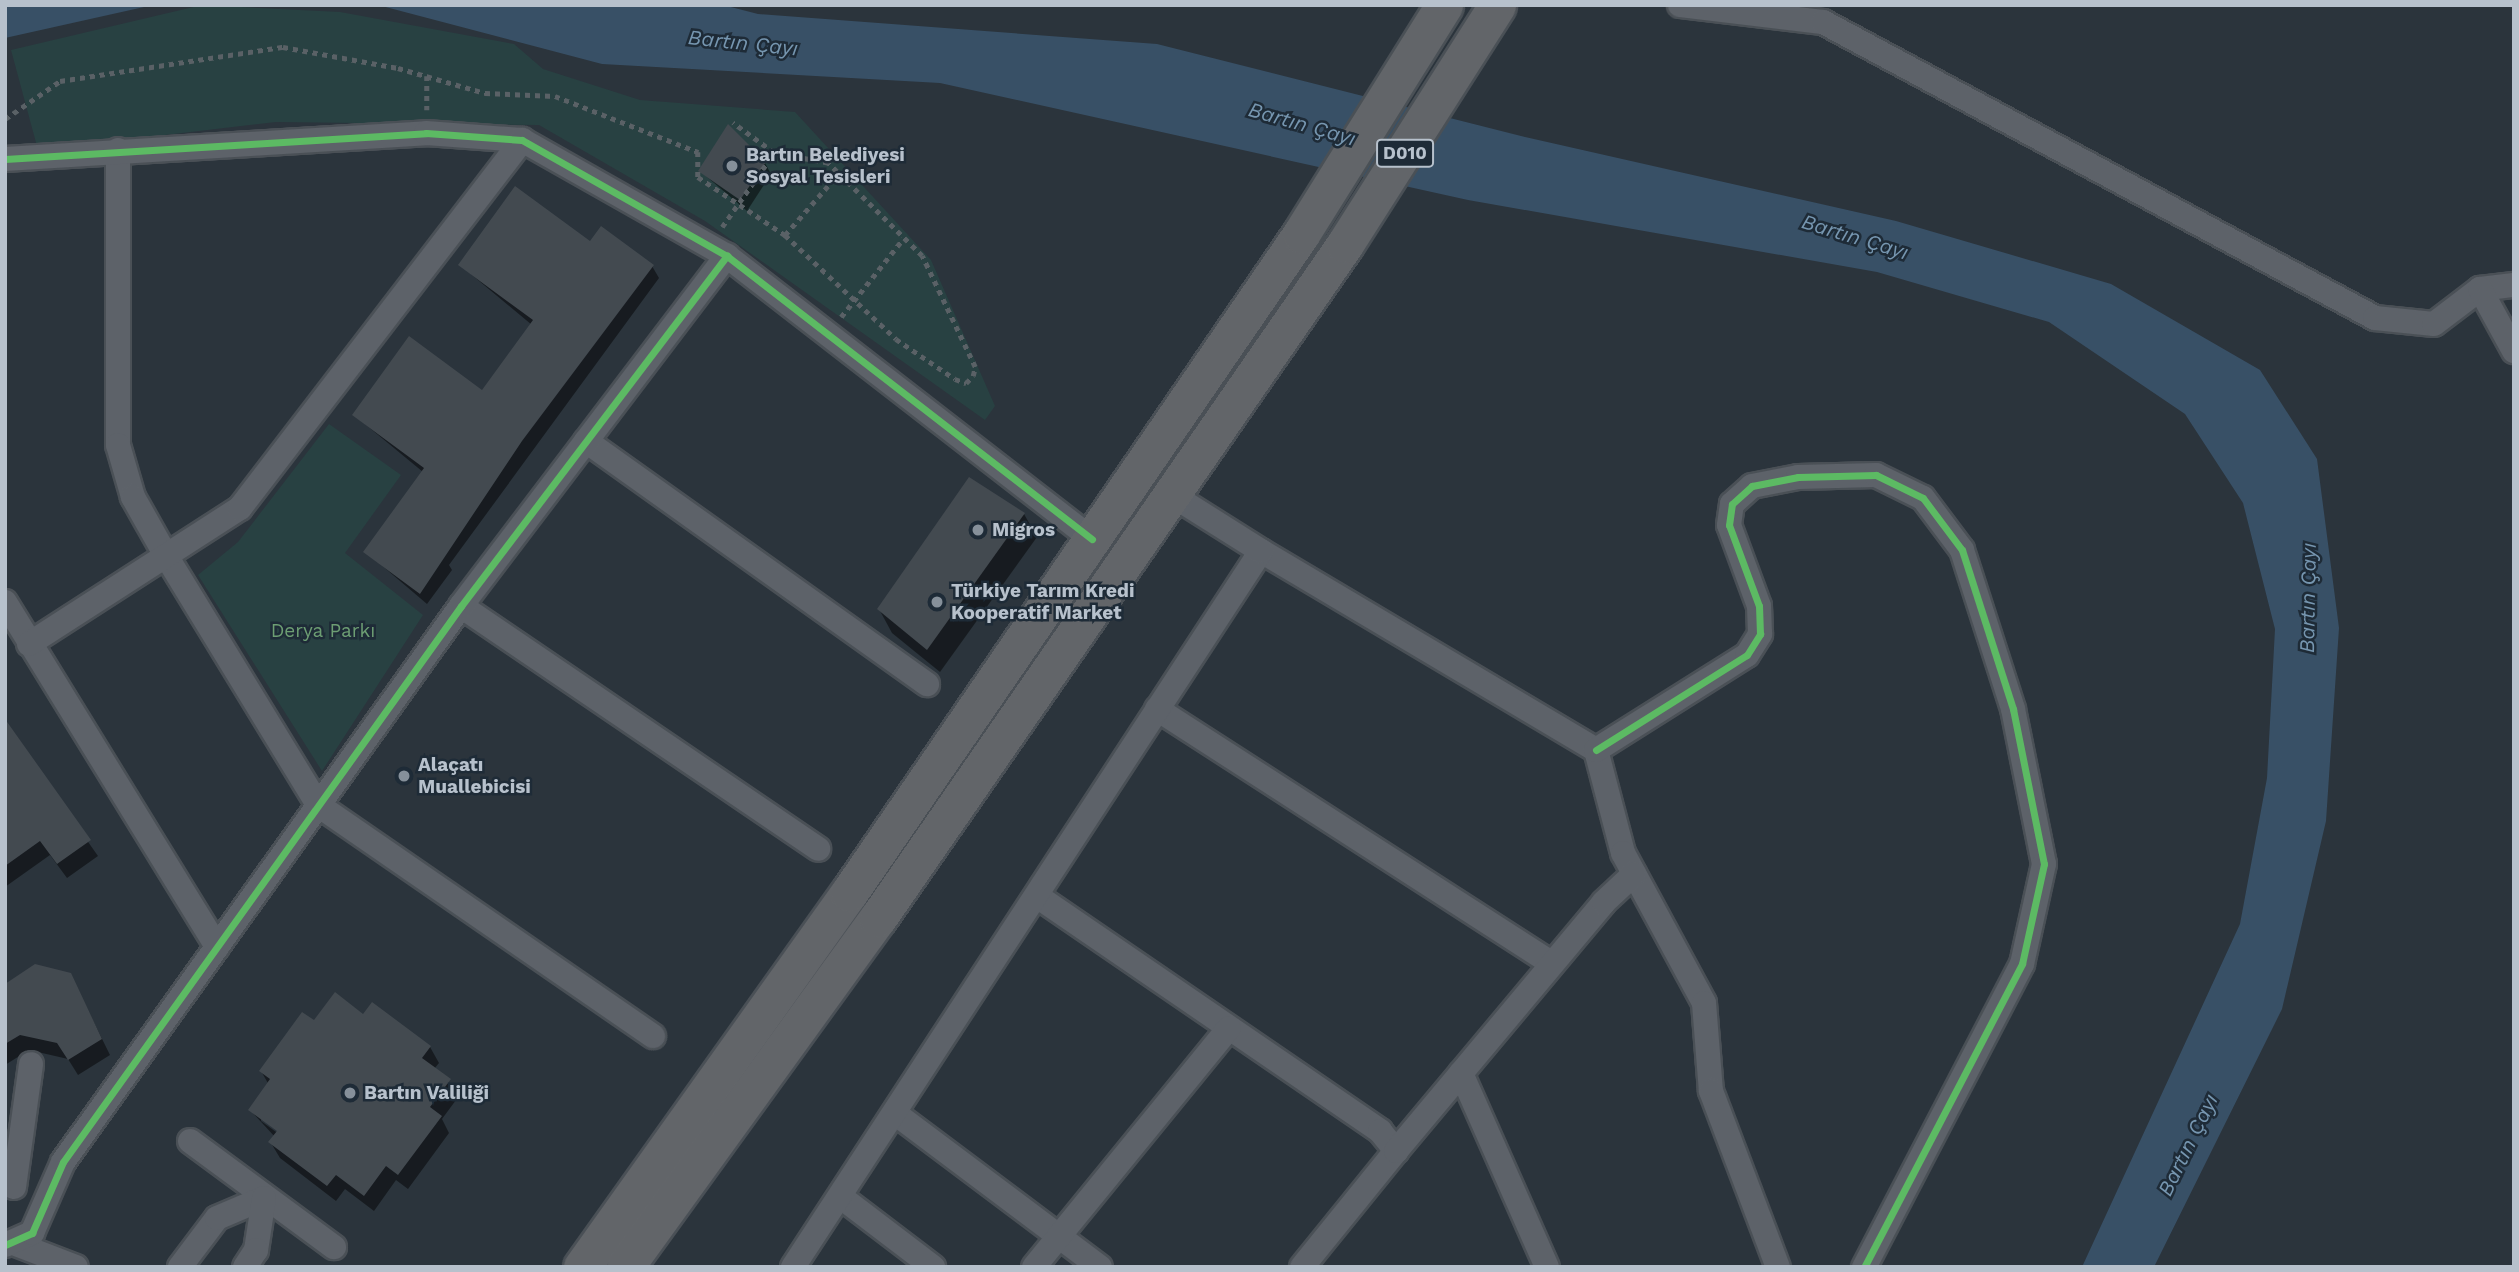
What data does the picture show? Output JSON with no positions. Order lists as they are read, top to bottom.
{
  "streets": {
    "highway": ["D010"]
  },
  "water": ["Bartın Çayı"],
  "parks": ["Derya Parkı"],
  "places": [
    "Bartın Belediyesi Sosyal Tesisleri",
    "Migros",
    "Türkiye Tarım Kredi Kooperatif Market",
    "Alaçatı Muallebicisi",
    "Bartın Valiliği"
  ]
}
